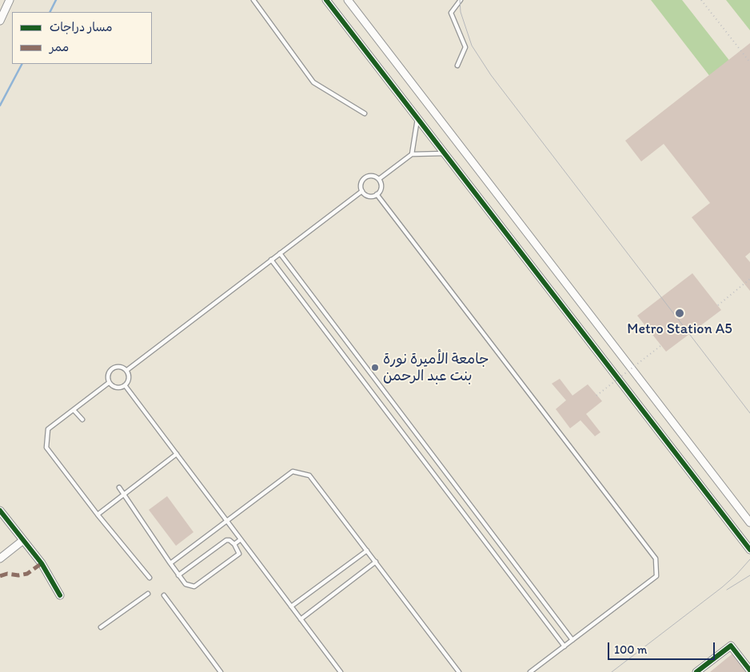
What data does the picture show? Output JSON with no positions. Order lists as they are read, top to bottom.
{
  "places": ["Metro Station A5", "جامعة الأميرة نورة بنت عبد الرحمن"],
  "legend": ["مسار دراجات", "ممر"],
  "scale_bar": "100 m"
}
